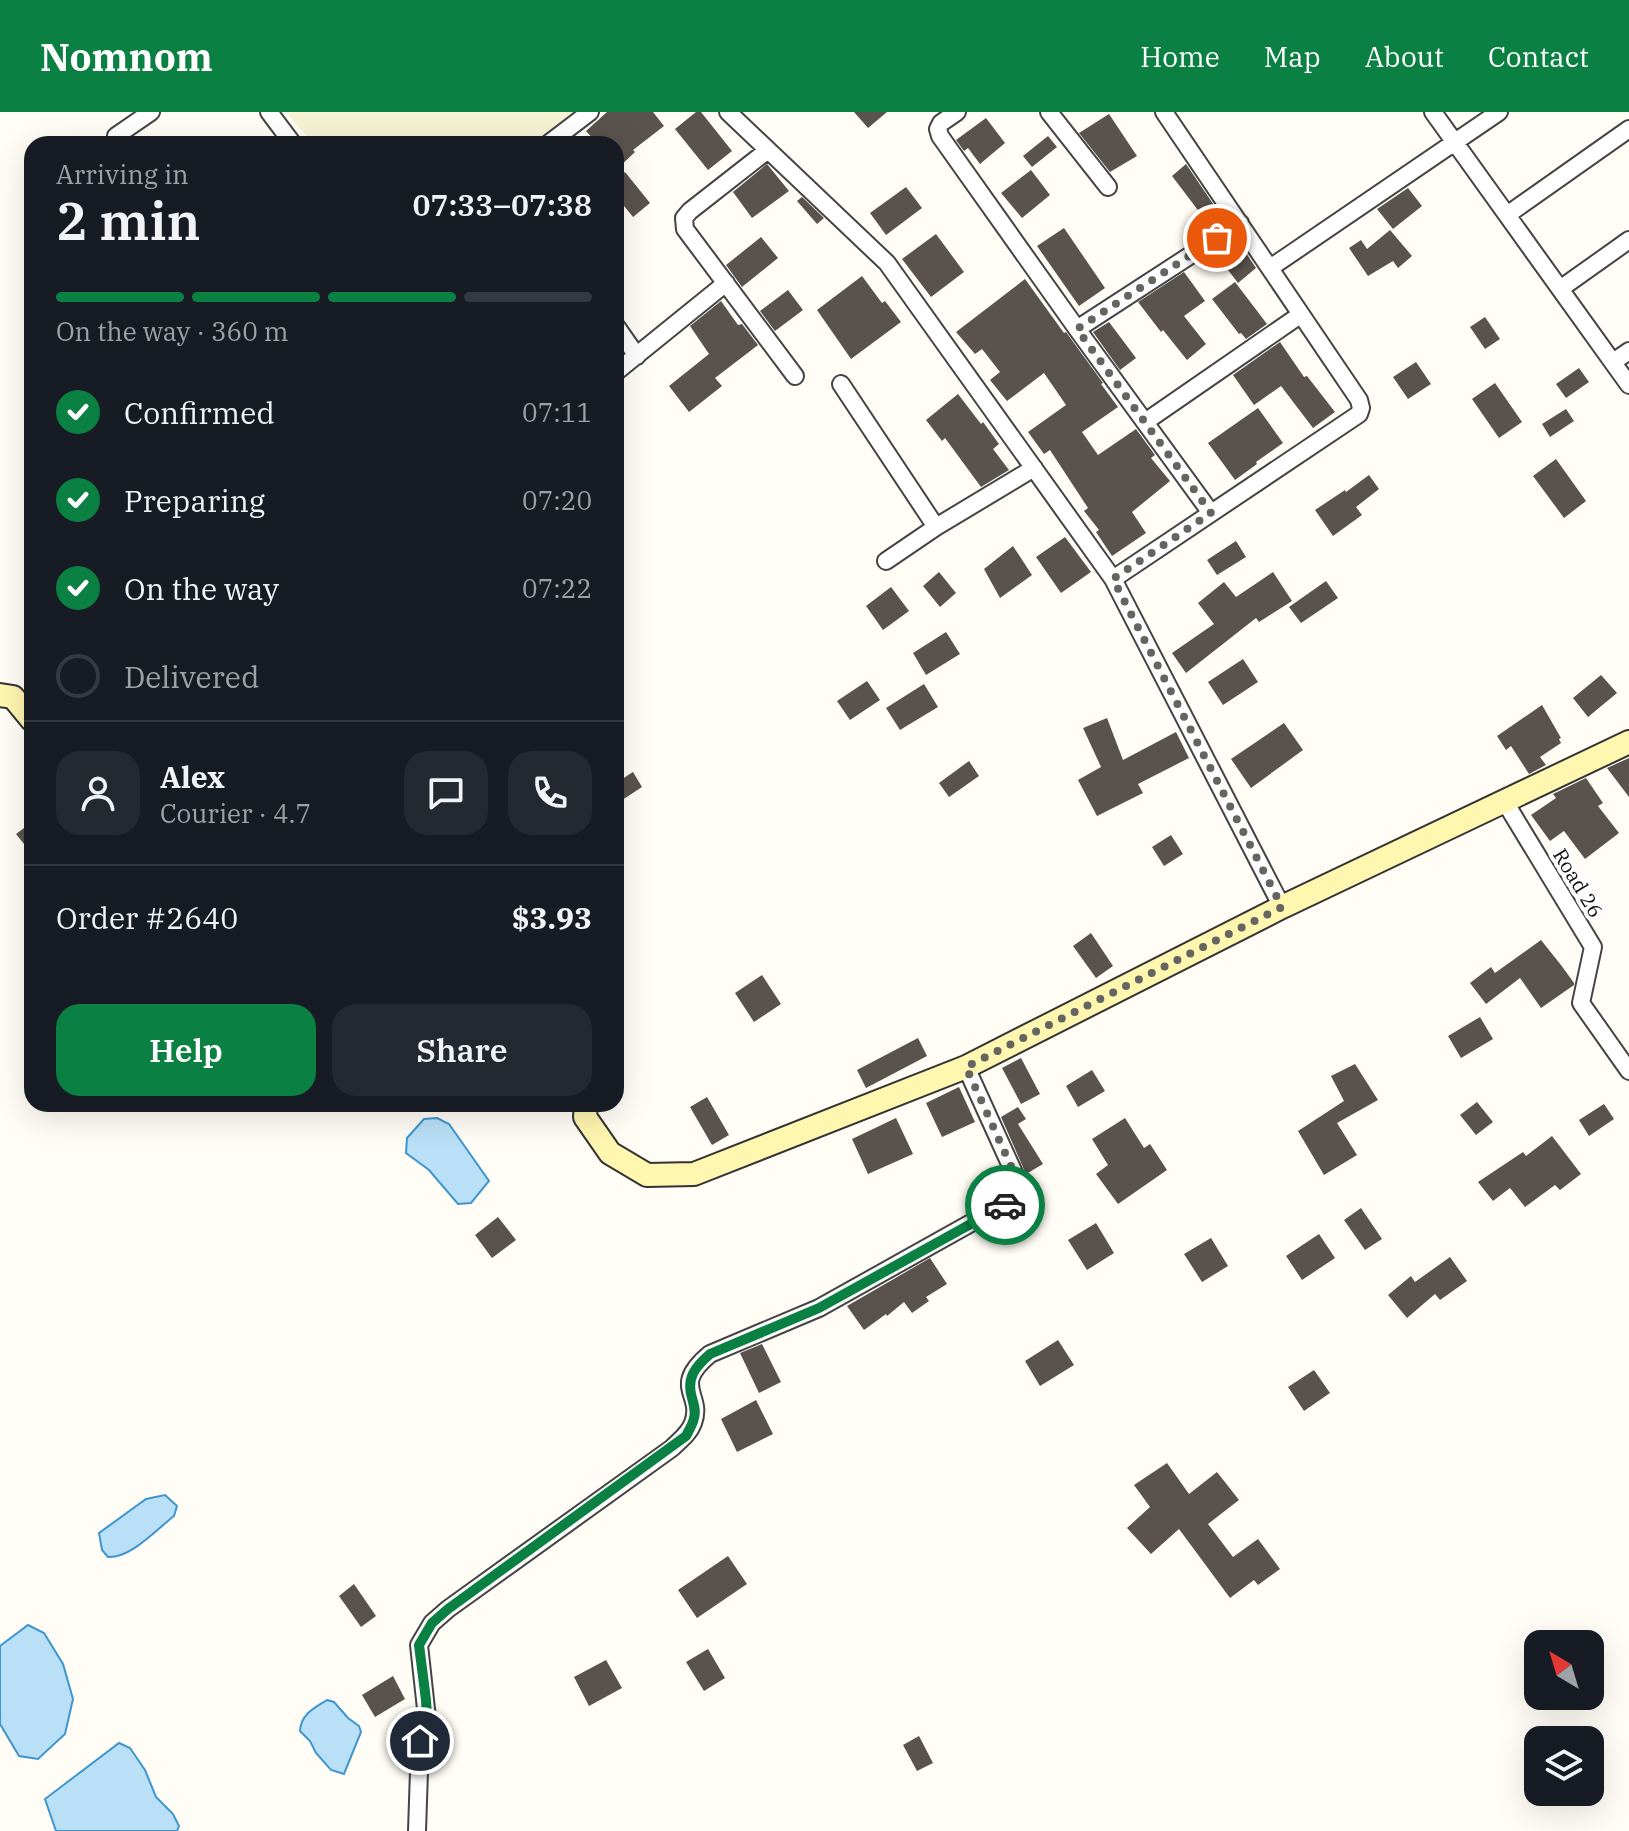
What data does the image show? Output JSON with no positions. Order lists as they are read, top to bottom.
{
  "streets": {
    "street": ["Road 26"]
  },
  "north": "top left",
  "page": {
    "header": "Nomnom",
    "nav": [
      "Home",
      "Map",
      "About",
      "Contact"
    ],
    "heading": ["2 min", "Arriving in", "07:33–07:38"],
    "panel": [
      "Alex",
      "Courier · 4.7",
      "Order #2640",
      "$3.93"
    ],
    "bar": "On the way · 360 m",
    "list": [
      ["Confirmed", "07:11"],
      ["Preparing", "07:20"],
      ["On the way", "07:22"],
      "Delivered"
    ],
    "buttons": ["Help", "Share"]
  }
}
